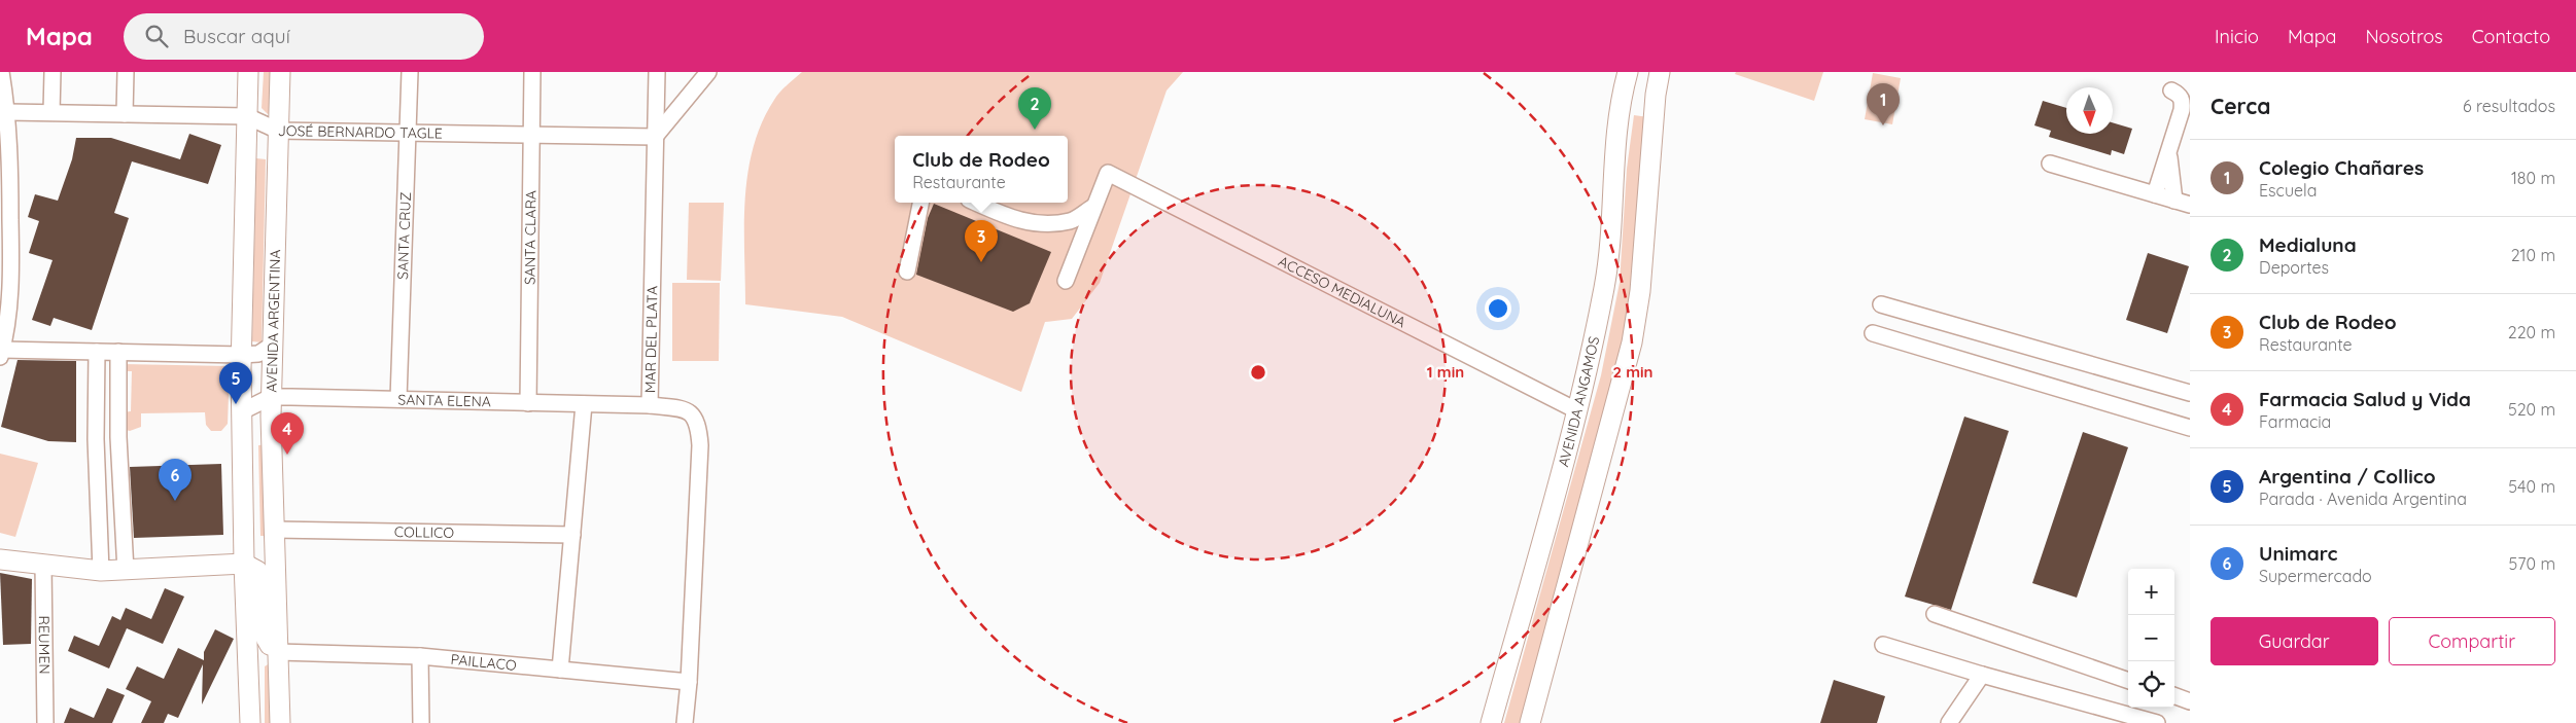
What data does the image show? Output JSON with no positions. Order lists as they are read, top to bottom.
{
  "streets": {
    "main road": ["AVENIDA ARGENTINA", "AVENIDA ANGAMOS"],
    "street": [
      "JOSÉ BERNARDO TAGLE",
      "SANTA CRUZ",
      "SANTA CLARA",
      "ACCESO MEDIALUNA",
      "MAR DEL PLATA",
      "SANTA ELENA",
      "COLLICO",
      "REUMEN",
      "PAILLACO"
    ]
  },
  "crossings": [
    ["JOSÉ BERNARDO TAGLE", "SANTA CRUZ"],
    ["JOSÉ BERNARDO TAGLE", "SANTA CLARA"],
    ["JOSÉ BERNARDO TAGLE", "AVENIDA ARGENTINA"],
    ["JOSÉ BERNARDO TAGLE", "MAR DEL PLATA"],
    ["SANTA CRUZ", "SANTA ELENA"],
    ["SANTA CLARA", "SANTA ELENA"],
    ["ACCESO MEDIALUNA", "AVENIDA ANGAMOS"],
    ["AVENIDA ARGENTINA", "SANTA ELENA"],
    ["AVENIDA ARGENTINA", "COLLICO"],
    ["AVENIDA ARGENTINA", "PAILLACO"],
    ["MAR DEL PLATA", "SANTA ELENA"],
    ["MAR DEL PLATA", "PAILLACO"]
  ],
  "north": "bottom",
  "page": {
    "header": "Mapa",
    "search": "Buscar aquí",
    "nav": [
      "Inicio",
      "Mapa",
      "Nosotros",
      "Contacto"
    ],
    "heading": ["Cerca", "6 resultados"],
    "pins": [
      "1",
      "2",
      "3",
      "5",
      "4",
      "6"
    ],
    "popup": ["Club de Rodeo", "Restaurante"],
    "list": [
      {
        "mark": "1",
        "name": "Colegio Chañares",
        "note": "Escuela",
        "value": "180 m"
      },
      {
        "mark": "2",
        "name": "Medialuna",
        "note": "Deportes",
        "value": "210 m"
      },
      {
        "mark": "3",
        "name": "Club de Rodeo",
        "note": "Restaurante",
        "value": "220 m"
      },
      {
        "mark": "4",
        "name": "Farmacia Salud y Vida",
        "note": "Farmacia",
        "value": "520 m"
      },
      {
        "mark": "5",
        "name": "Argentina / Collico",
        "note": "Parada · Avenida Argentina",
        "value": "540 m"
      },
      {
        "mark": "6",
        "name": "Unimarc",
        "note": "Supermercado",
        "value": "570 m"
      }
    ],
    "map_buttons": ["+", "−"],
    "buttons": ["Guardar", "Compartir"]
  },
  "rings": ["1 min", "2 min"]
}
